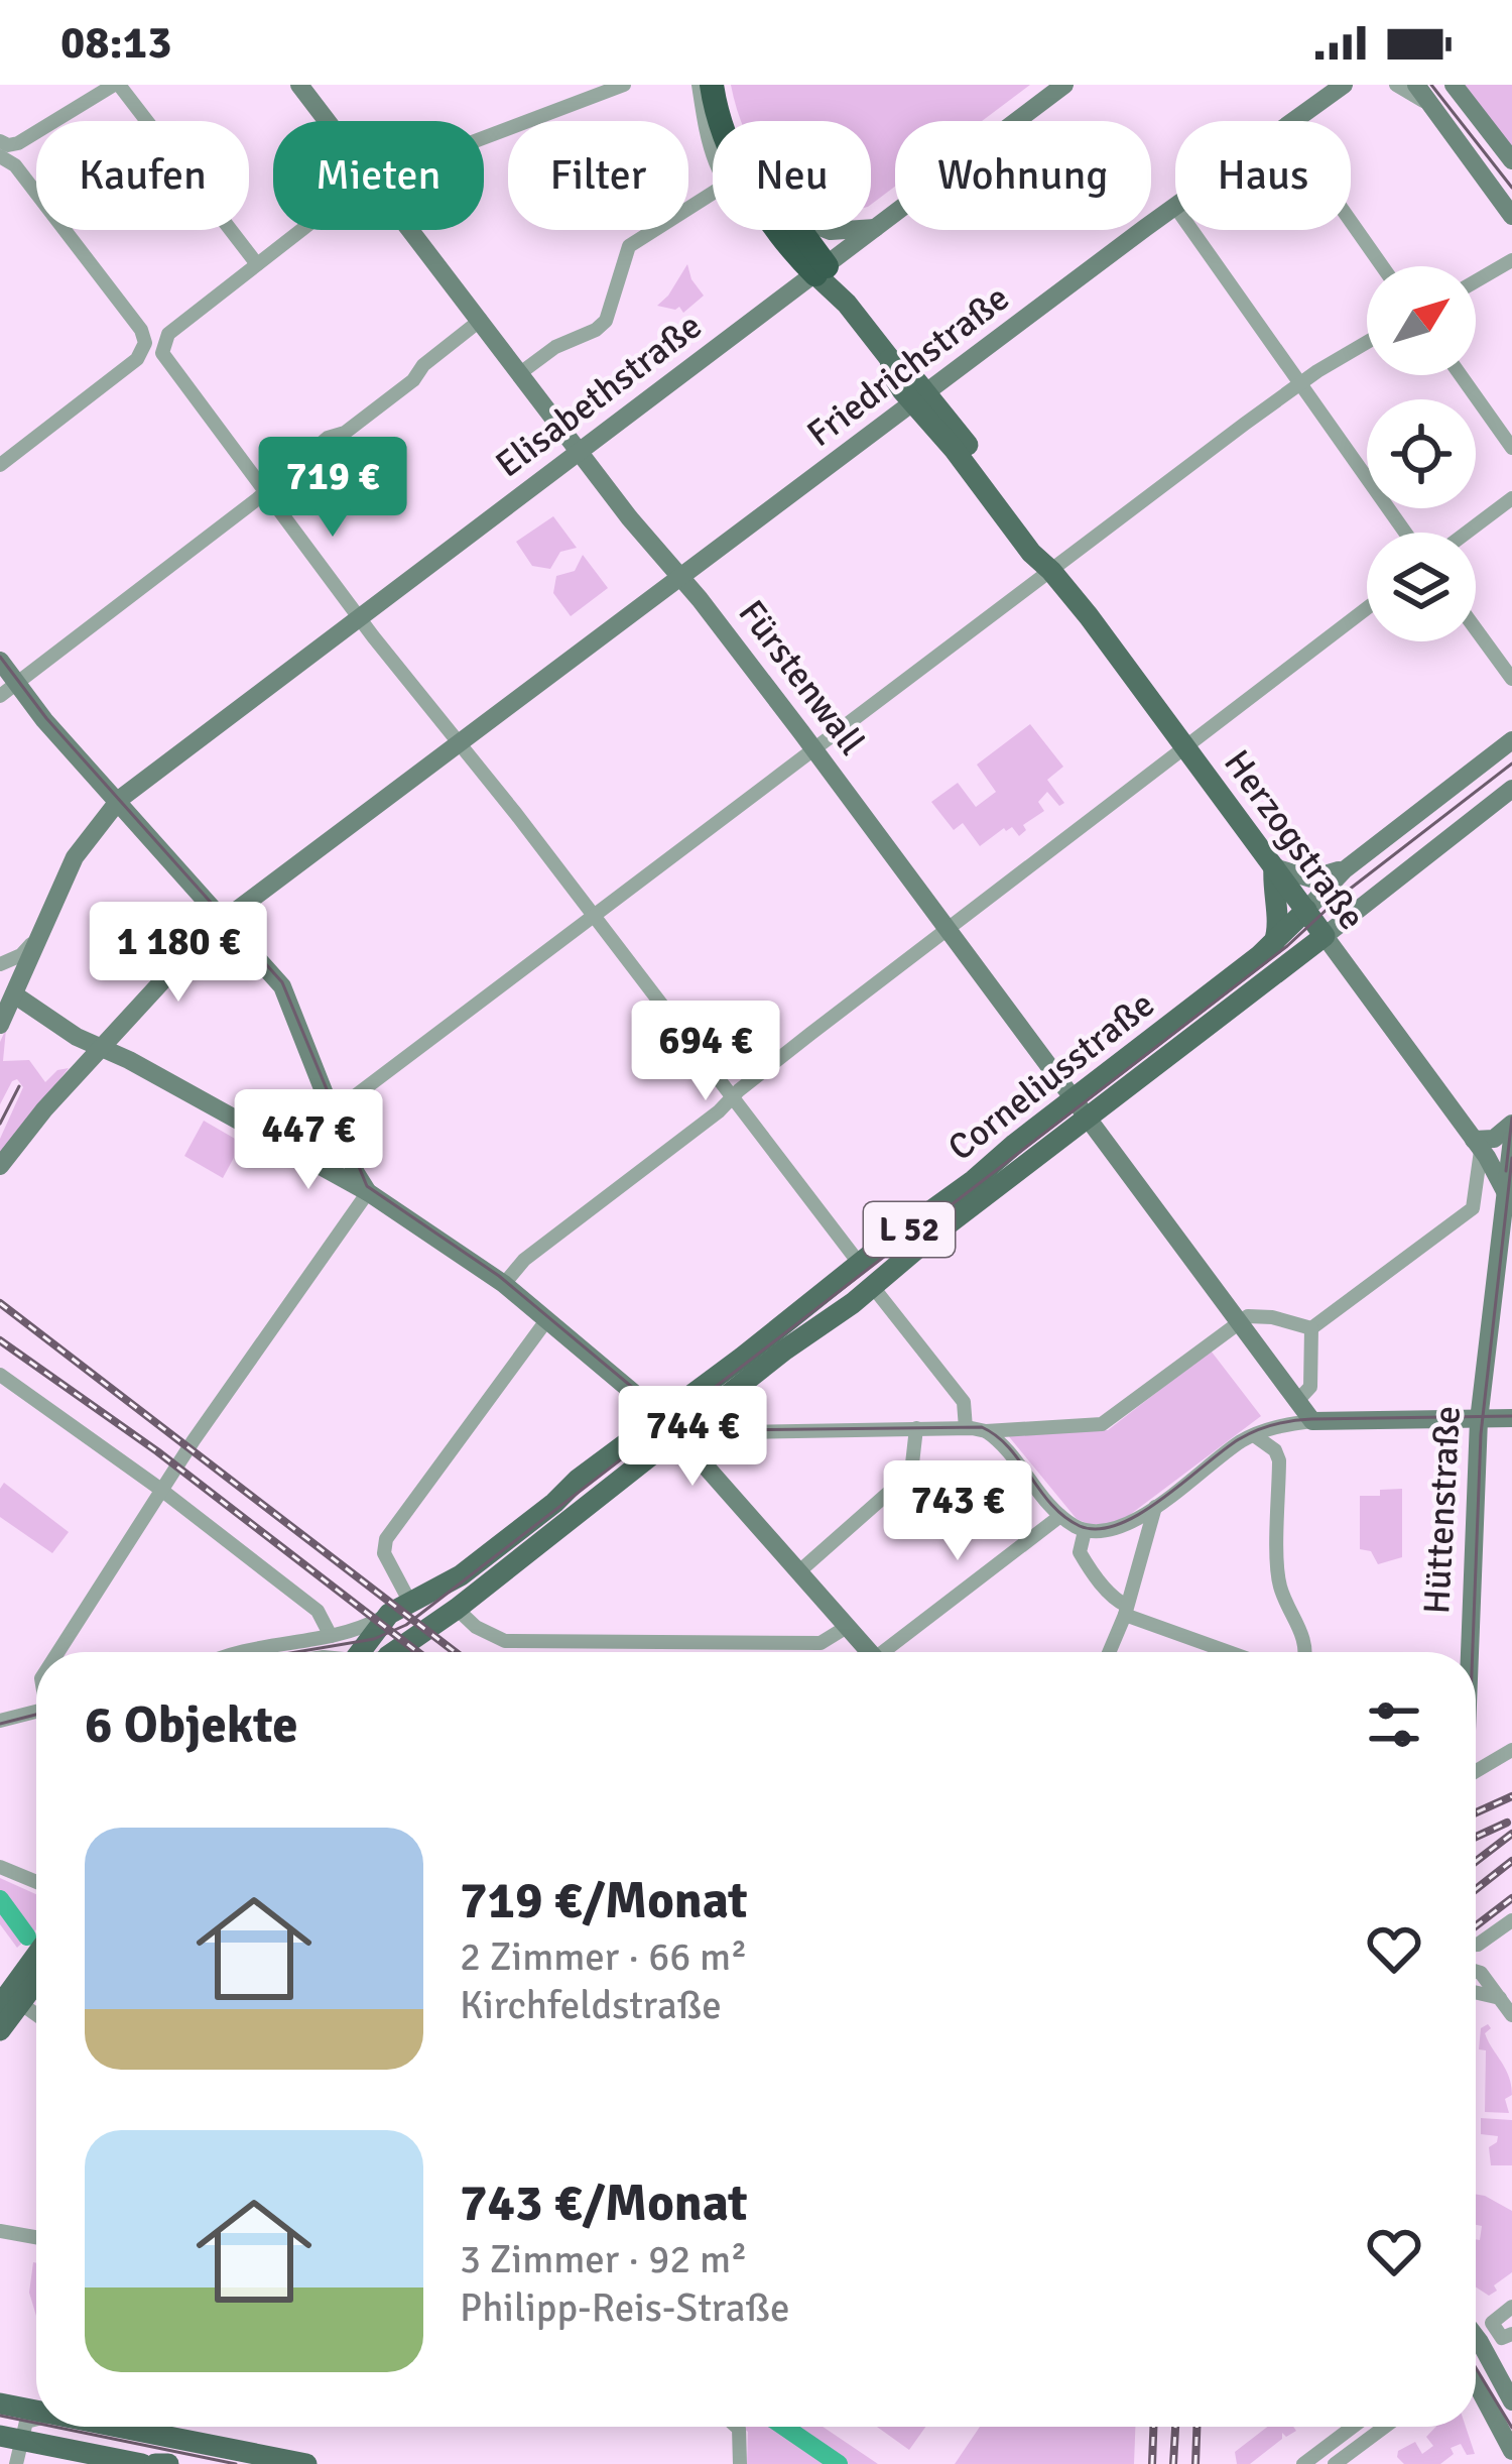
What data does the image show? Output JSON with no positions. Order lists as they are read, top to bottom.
{
  "streets": {
    "main road": [
      "Friedrichstraße",
      "Elisabethstraße",
      "Fürstenwall",
      "Herzogstraße",
      "Corneliusstraße",
      "L 52",
      "Hüttenstraße"
    ]
  },
  "crossings": [
    ["Friedrichstraße", "Fürstenwall"],
    ["Friedrichstraße", "Herzogstraße"],
    ["Elisabethstraße", "Fürstenwall"],
    ["Elisabethstraße", "Herzogstraße"],
    ["Fürstenwall", "Corneliusstraße"],
    ["Herzogstraße", "Corneliusstraße"],
    ["Herzogstraße", "Hüttenstraße"],
    ["Corneliusstraße", "L 52"]
  ],
  "north": "top right",
  "page": {
    "status": "08:13",
    "chip": [
      "Kaufen",
      "Mieten",
      "Filter",
      "Neu",
      "Wohnung",
      "Haus"
    ],
    "price": [
      "719 €",
      "1 180 €",
      "694 €",
      "447 €",
      "744 €",
      "743 €"
    ],
    "heading": "6 Objekte",
    "list": [
      {
        "name": "719 €/Monat",
        "note": "2 Zimmer · 66 m² · Kirchfeldstraße"
      },
      {
        "name": "743 €/Monat",
        "note": "3 Zimmer · 92 m² · Philipp-Reis-Straße"
      }
    ]
  }
}
